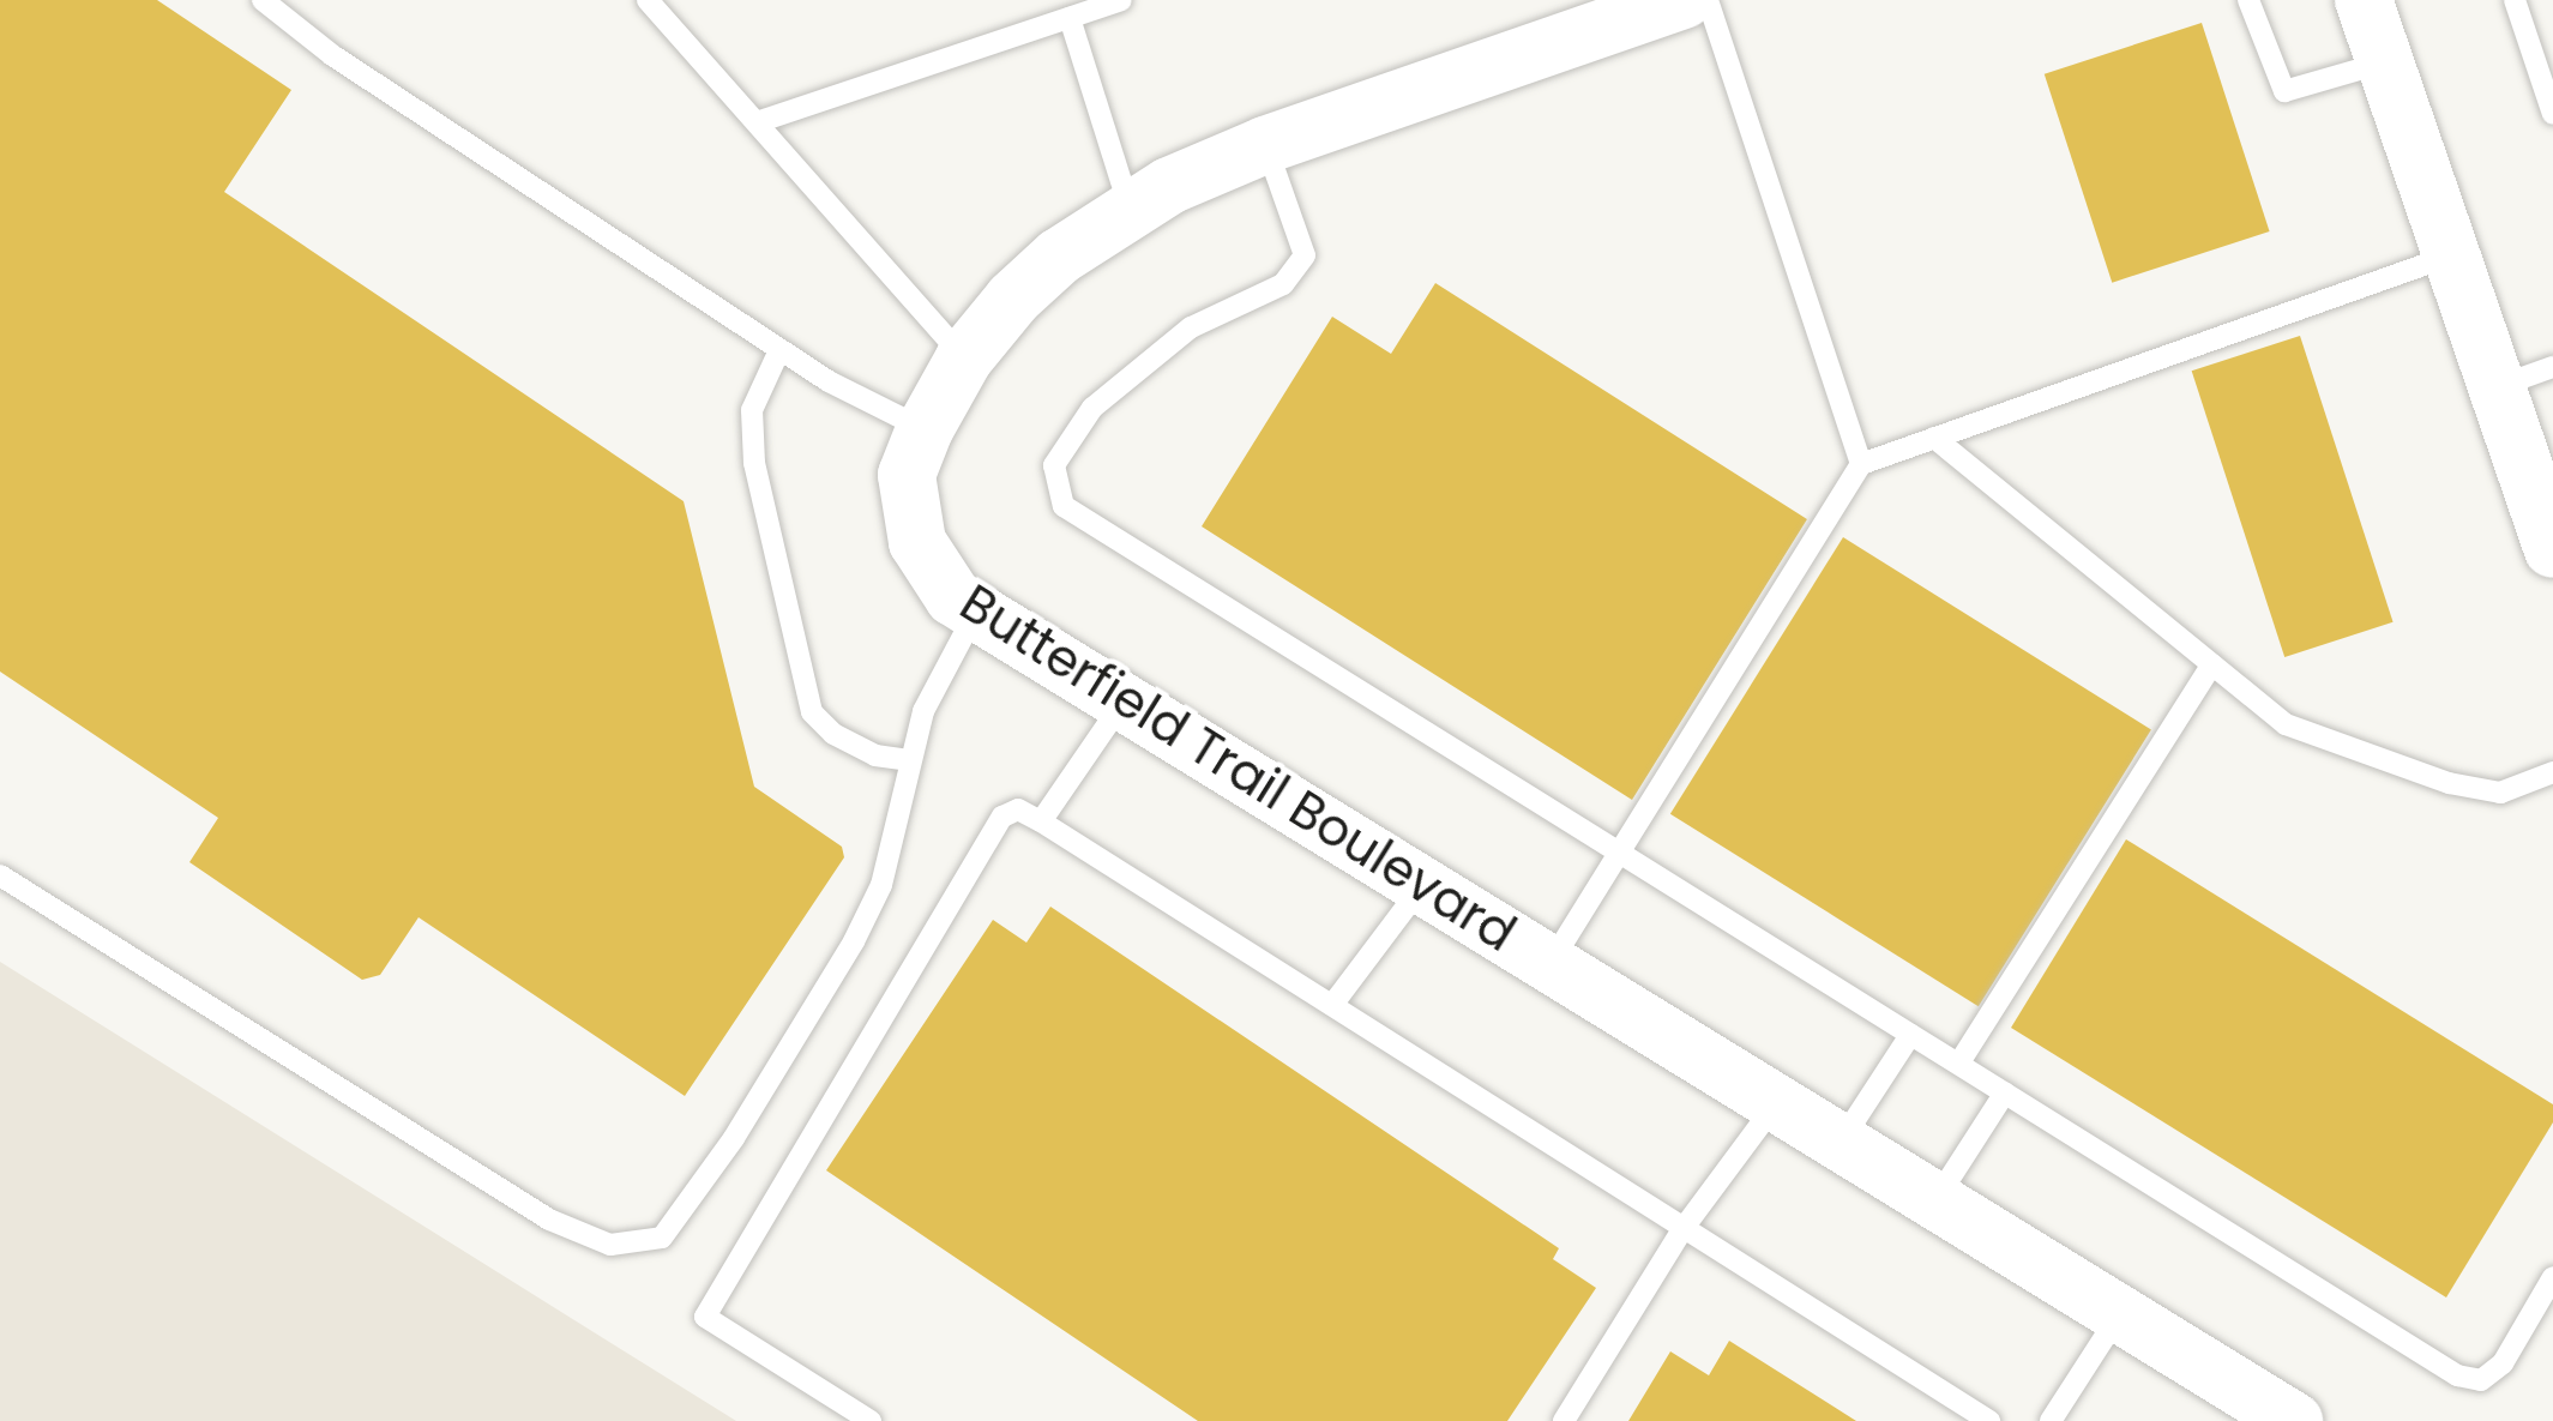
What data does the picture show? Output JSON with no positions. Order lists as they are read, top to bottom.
{
  "streets": {
    "street": ["Butterfield Trail Boulevard"]
  }
}
